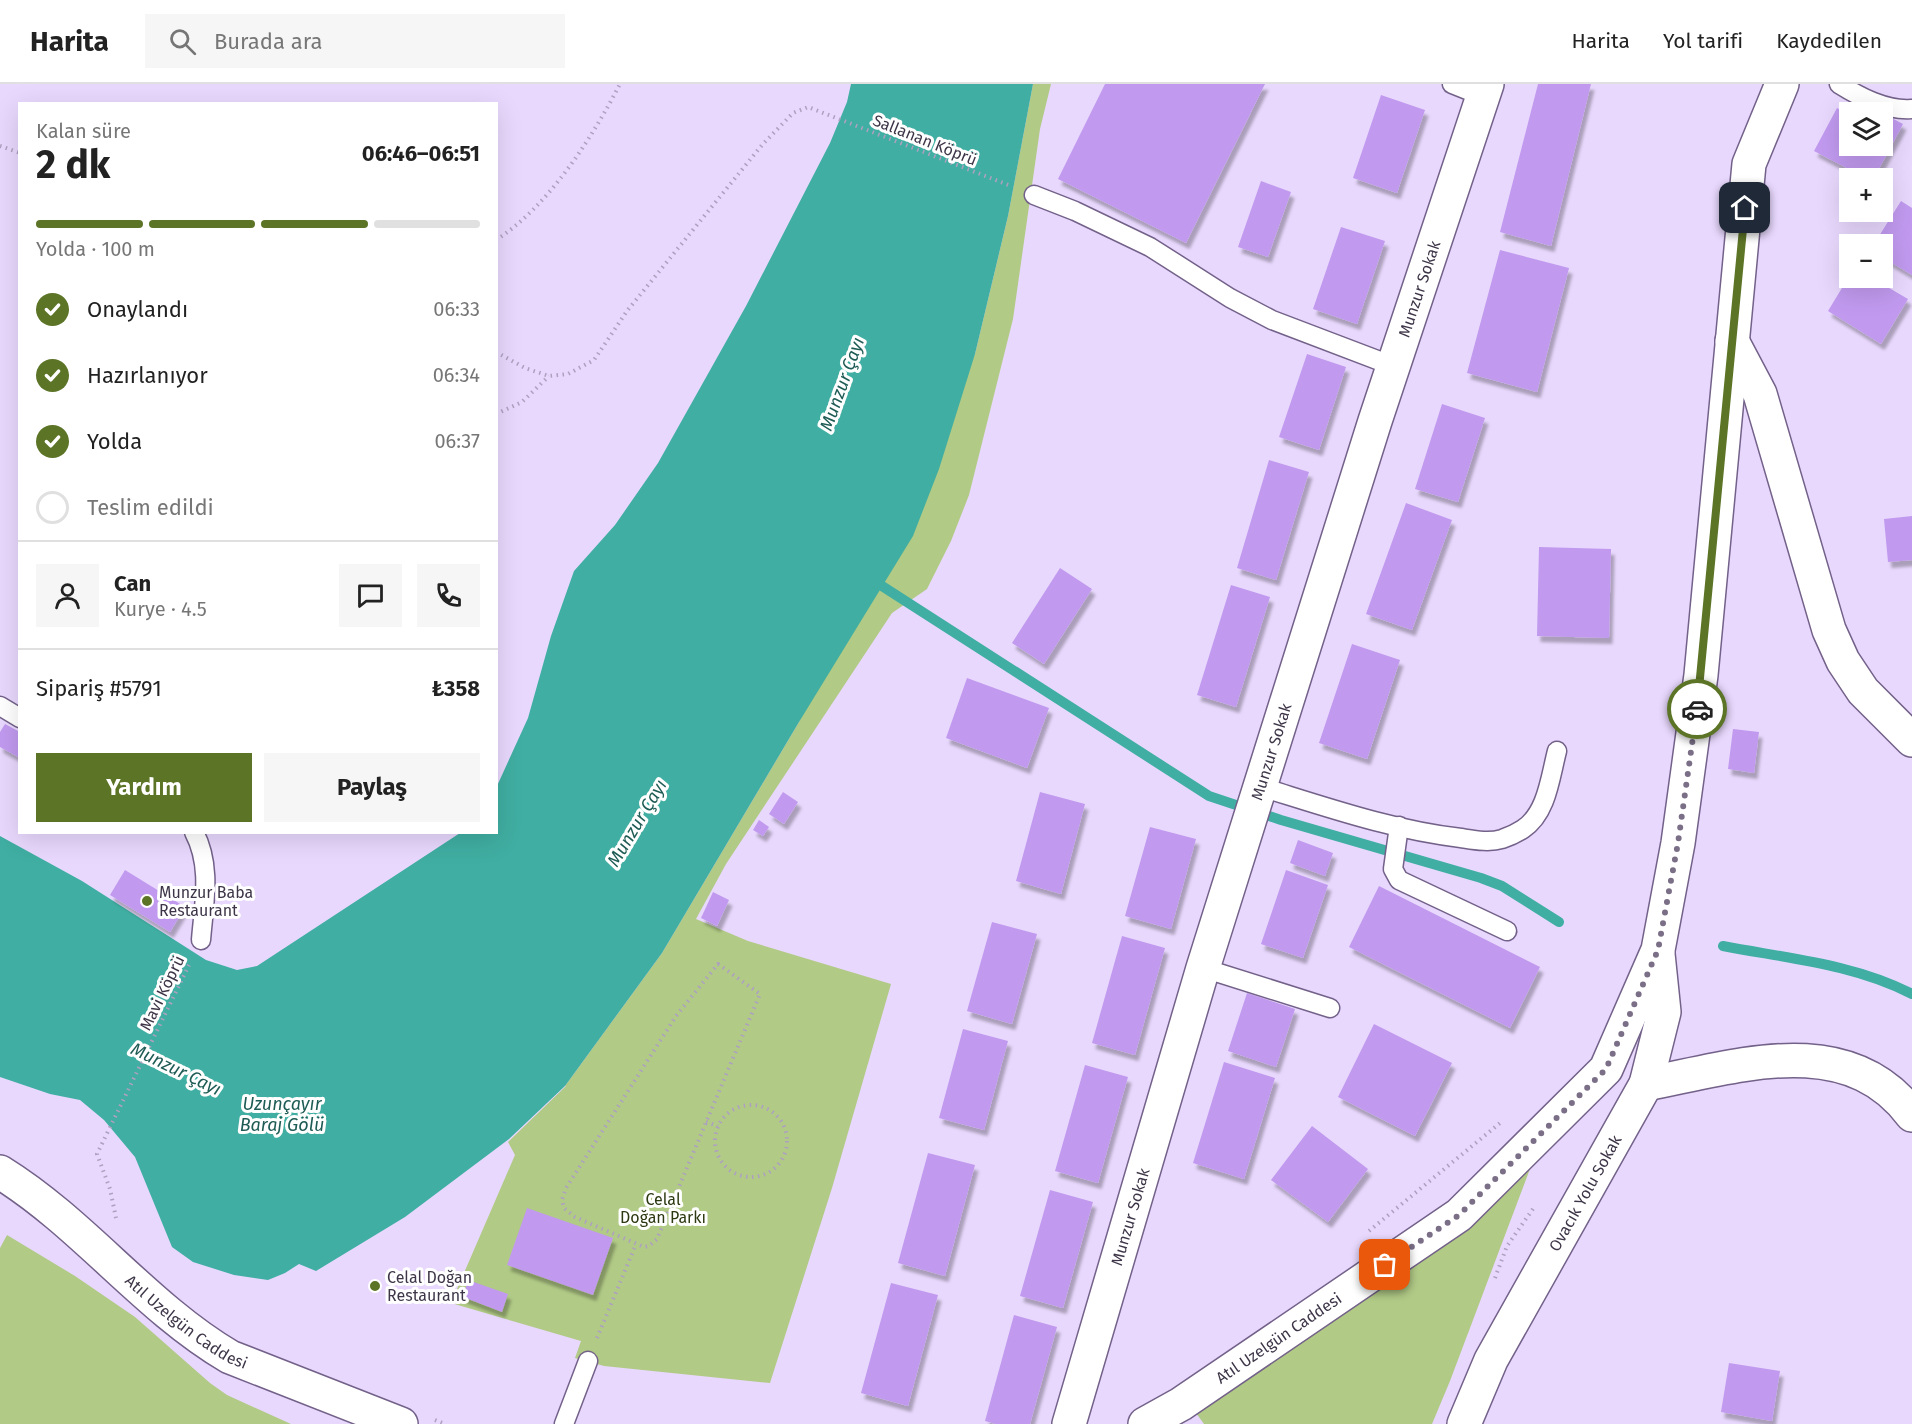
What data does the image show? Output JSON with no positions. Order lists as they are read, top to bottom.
{
  "streets": {
    "street": ["Munzur Sokak", "Ovacık Yolu Sokak", "Atıl Uzelgün Caddesi"],
    "path": ["Sallanan Köprü", "Mavi Köprü"]
  },
  "crossings": [
    ["Ovacık Yolu Sokak", "Atıl Uzelgün Caddesi"]
  ],
  "water": ["Munzur Çayı", "Uzunçayır Baraj Gölü"],
  "parks": ["Celal Doğan Parkı"],
  "places": ["Munzur Baba Restaurant", "Celal Doğan Restaurant"],
  "page": {
    "header": "Harita",
    "search": "Burada ara",
    "nav": ["Harita", "Yol tarifi", "Kaydedilen"],
    "map_buttons": ["+", "−"],
    "heading": ["2 dk", "Kalan süre", "06:46–06:51"],
    "panel": [
      "Can",
      "Kurye · 4.5",
      "Sipariş #5791",
      "₺358"
    ],
    "bar": "Yolda · 100 m",
    "list": [
      ["Onaylandı", "06:33"],
      ["Hazırlanıyor", "06:34"],
      ["Yolda", "06:37"],
      "Teslim edildi"
    ],
    "buttons": ["Yardım", "Paylaş"]
  }
}
